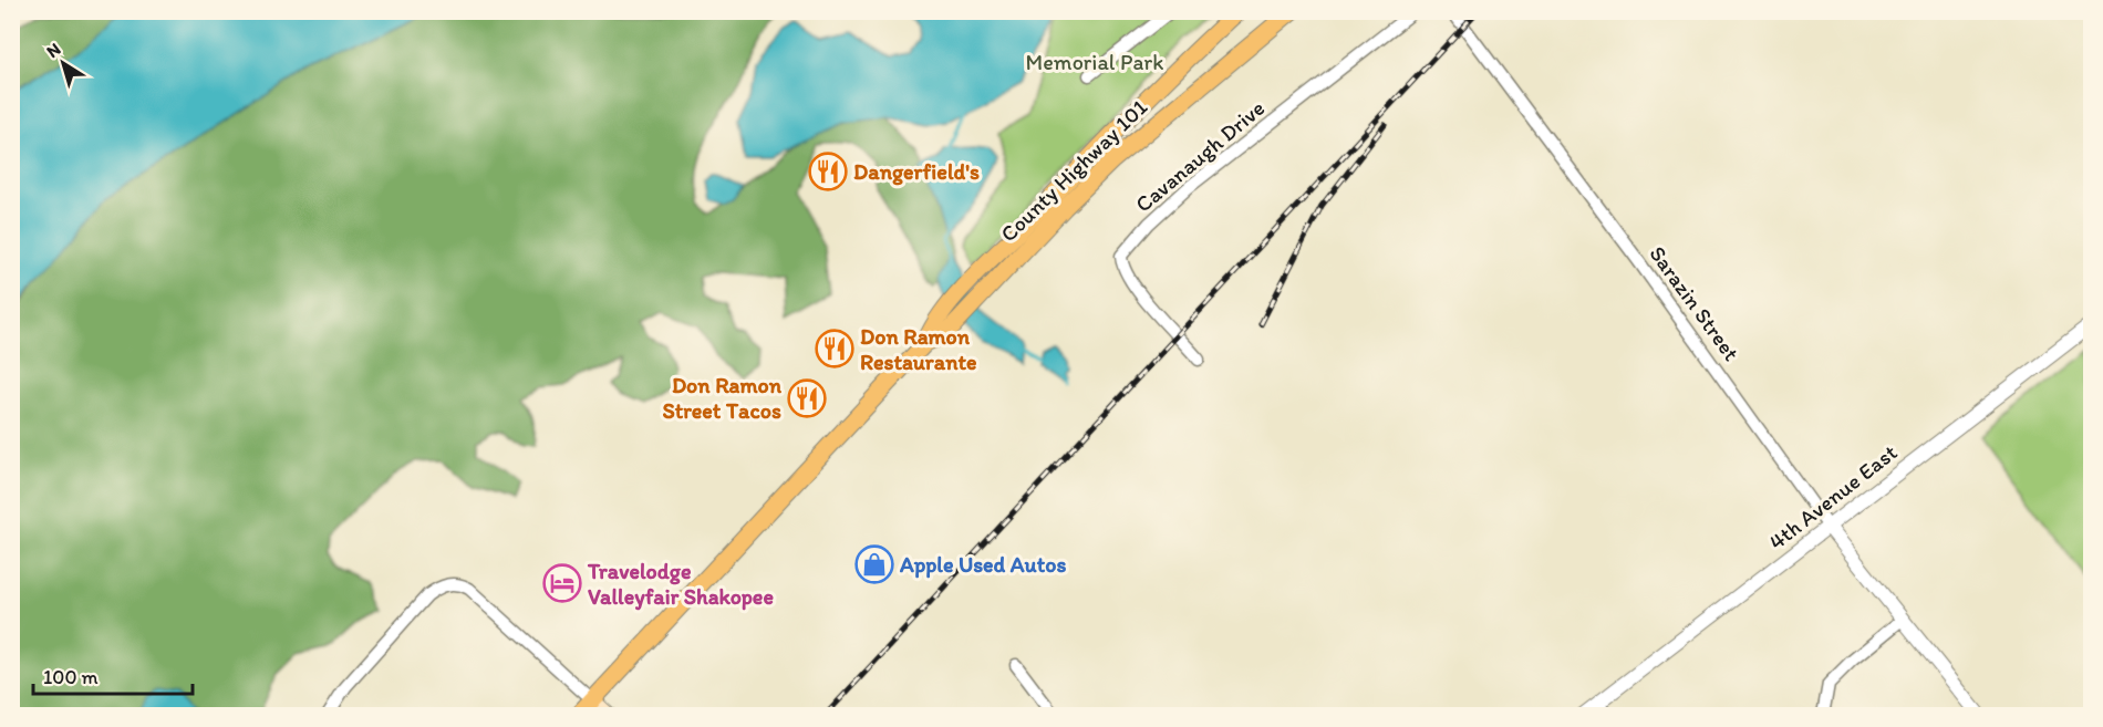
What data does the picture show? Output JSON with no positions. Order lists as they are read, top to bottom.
{
  "streets": {
    "main road": ["County Highway 101"],
    "street": ["Cavanaugh Drive", "Sarazin Street", "4th Avenue East"]
  },
  "crossings": [
    ["Sarazin Street", "4th Avenue East"]
  ],
  "parks": ["Memorial Park"],
  "places": {
    "restaurant": ["Dangerfield's", "Don Ramon Restaurante", "Don Ramon Street Tacos"],
    "shop": ["Apple Used Autos"],
    "hotel": ["Travelodge Valleyfair Shakopee"]
  },
  "scale_bar": "100 m",
  "north": "top left"
}
